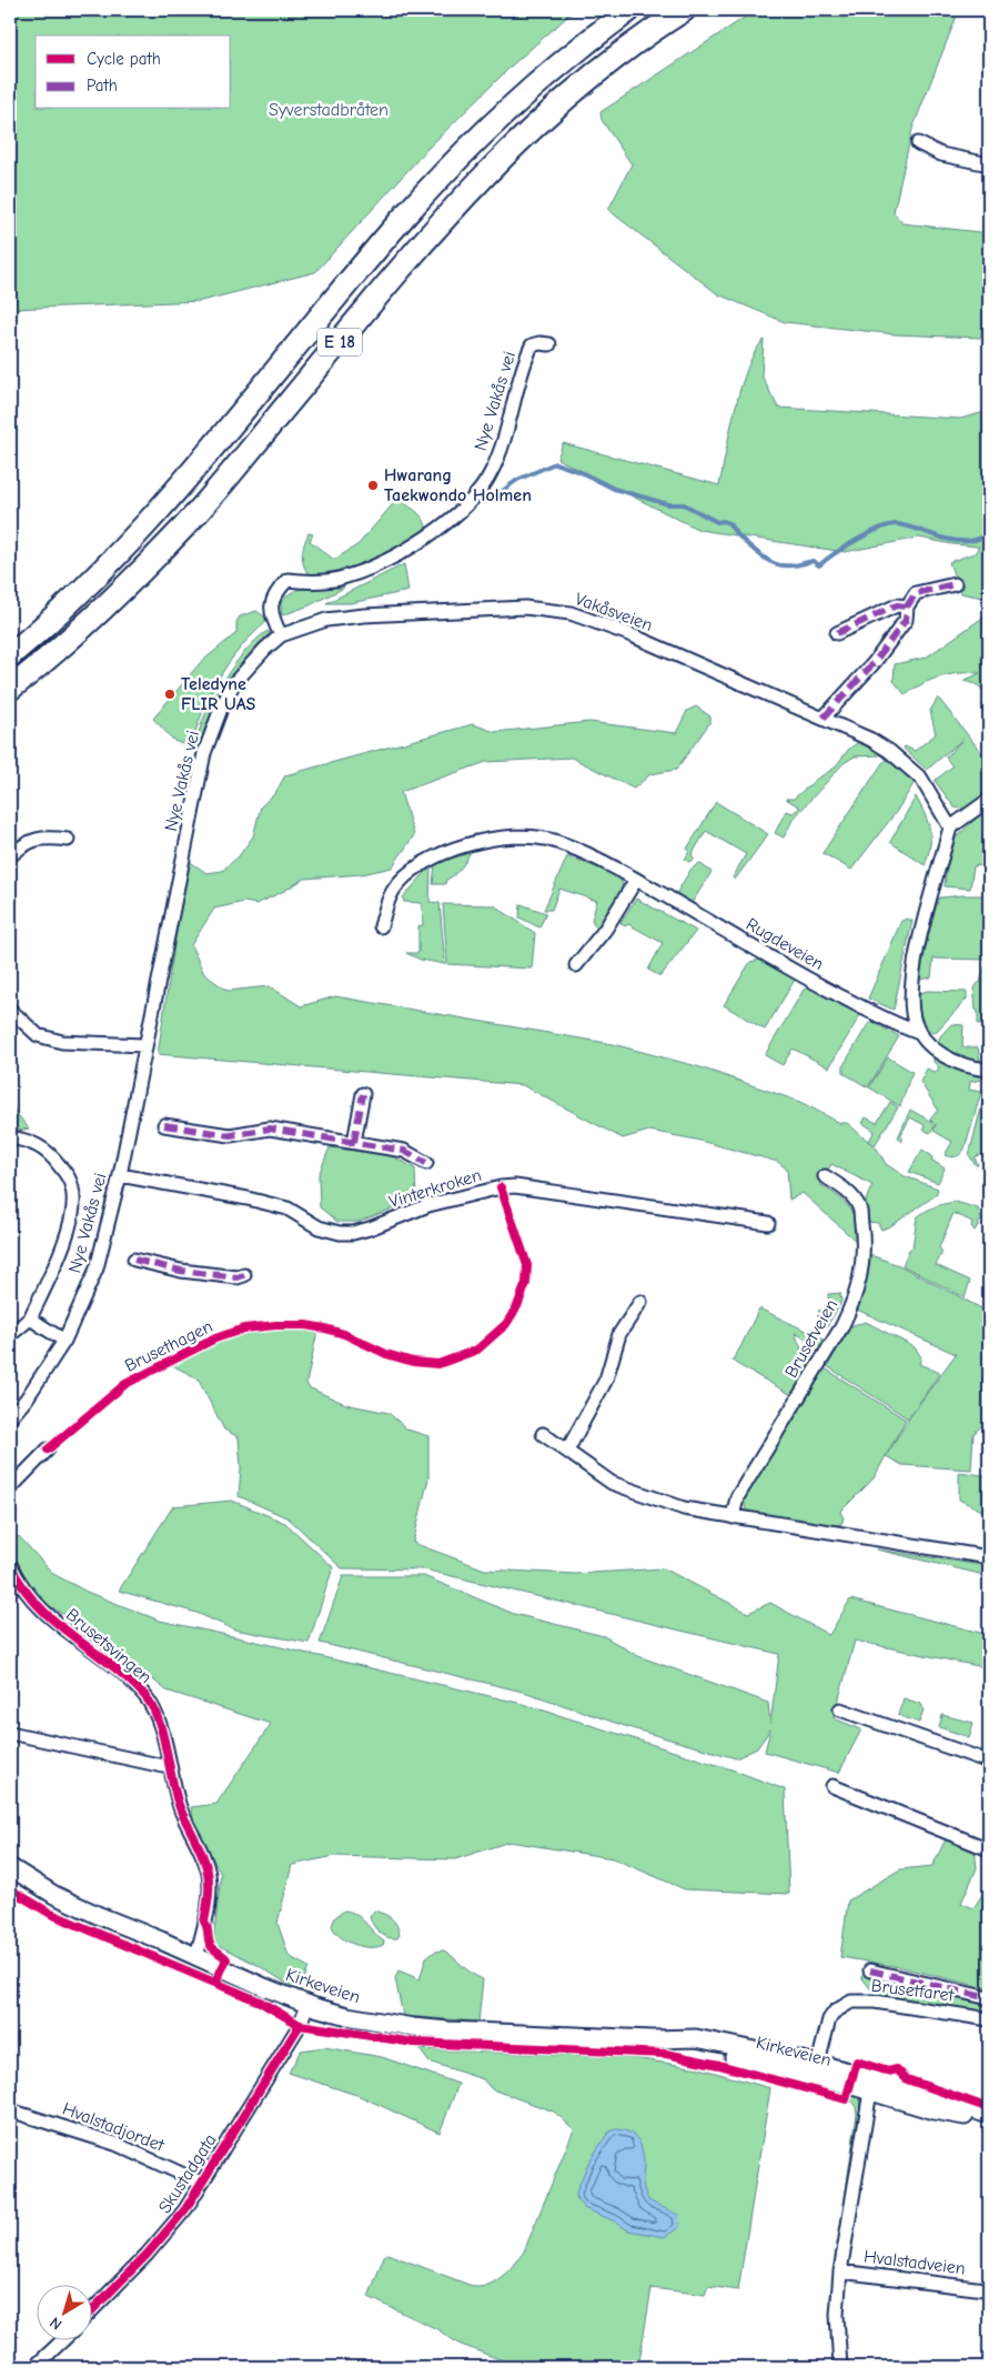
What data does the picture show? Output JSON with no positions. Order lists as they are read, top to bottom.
{
  "streets": {
    "highway": ["E 18"],
    "main road": ["Kirkeveien"],
    "street": [
      "Nye Vakås vei",
      "Vakåsveien",
      "Rugdeveien",
      "Vinterkroken",
      "Brusetveien",
      "Brusetsvingen",
      "Brusetfaret",
      "Hvalstadjordet",
      "Skustadgata",
      "Hvalstadveien"
    ],
    "cycle path": ["Brusethagen"]
  },
  "crossings": [
    ["Nye Vakås vei", "Vakåsveien"],
    ["Nye Vakås vei", "Vinterkroken"],
    ["Brusetsvingen", "Kirkeveien"],
    ["Kirkeveien", "Brusetfaret"],
    ["Kirkeveien", "Skustadgata"],
    ["Kirkeveien", "Hvalstadveien"],
    ["Hvalstadjordet", "Skustadgata"]
  ],
  "parks": ["Syverstadbråten"],
  "places": ["Hwarang Taekwondo Holmen", "Teledyne FLIR UAS"],
  "legend": ["Cycle path", "Path"],
  "north": "bottom left"
}
